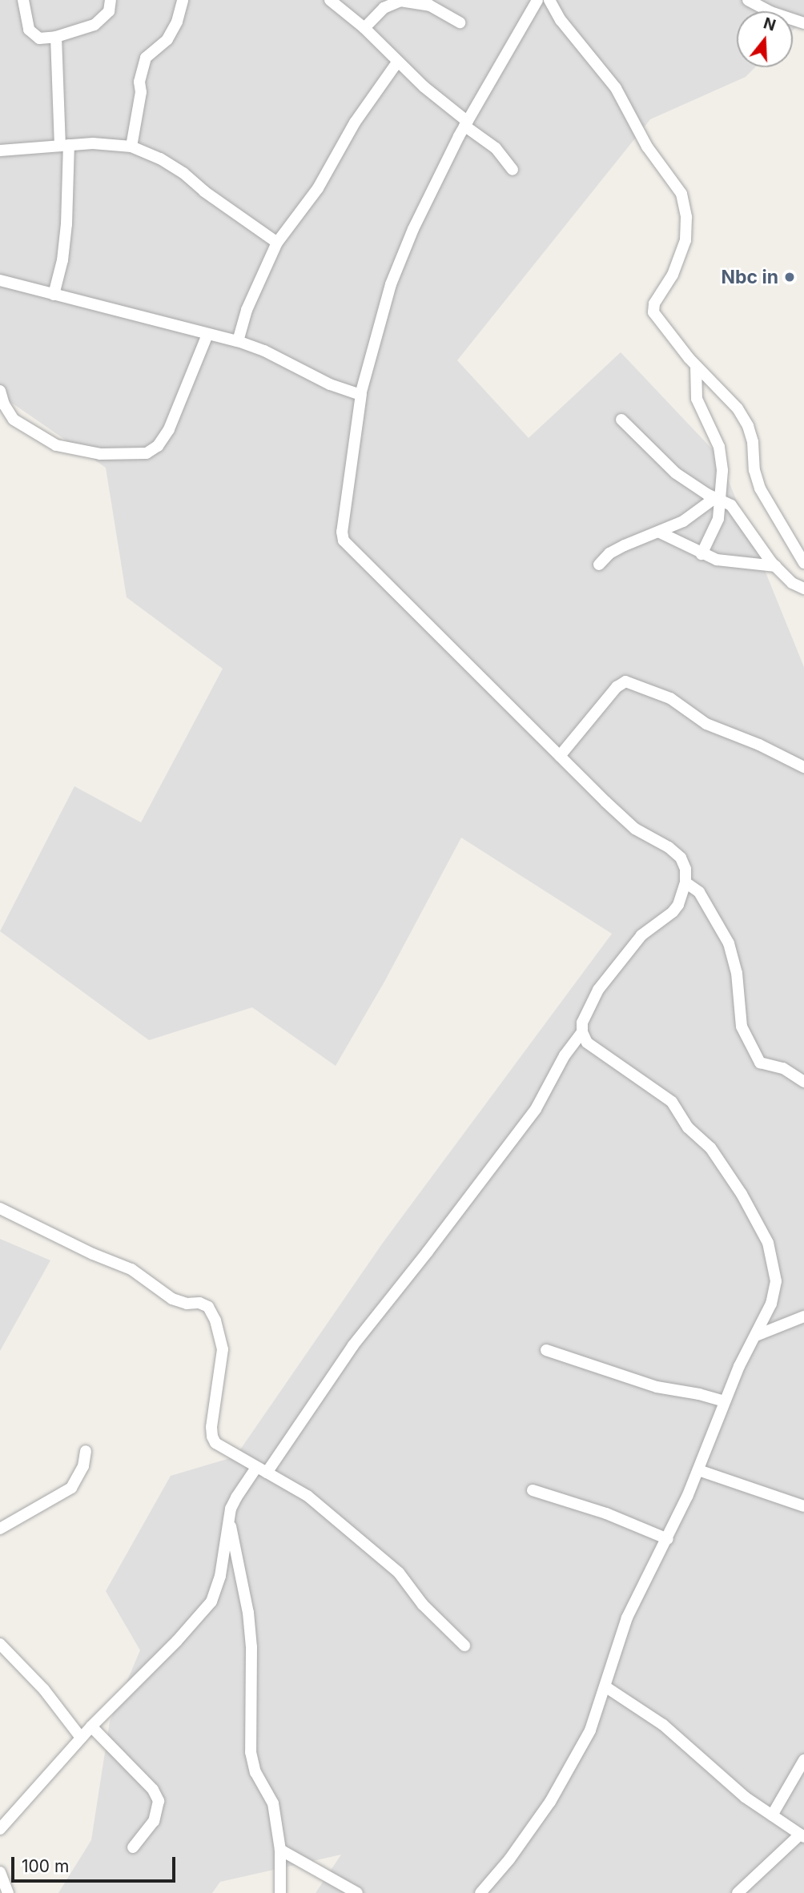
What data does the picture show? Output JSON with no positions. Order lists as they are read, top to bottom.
{
  "places": ["Nbc in"],
  "scale_bar": "100 m",
  "north": "top"
}
